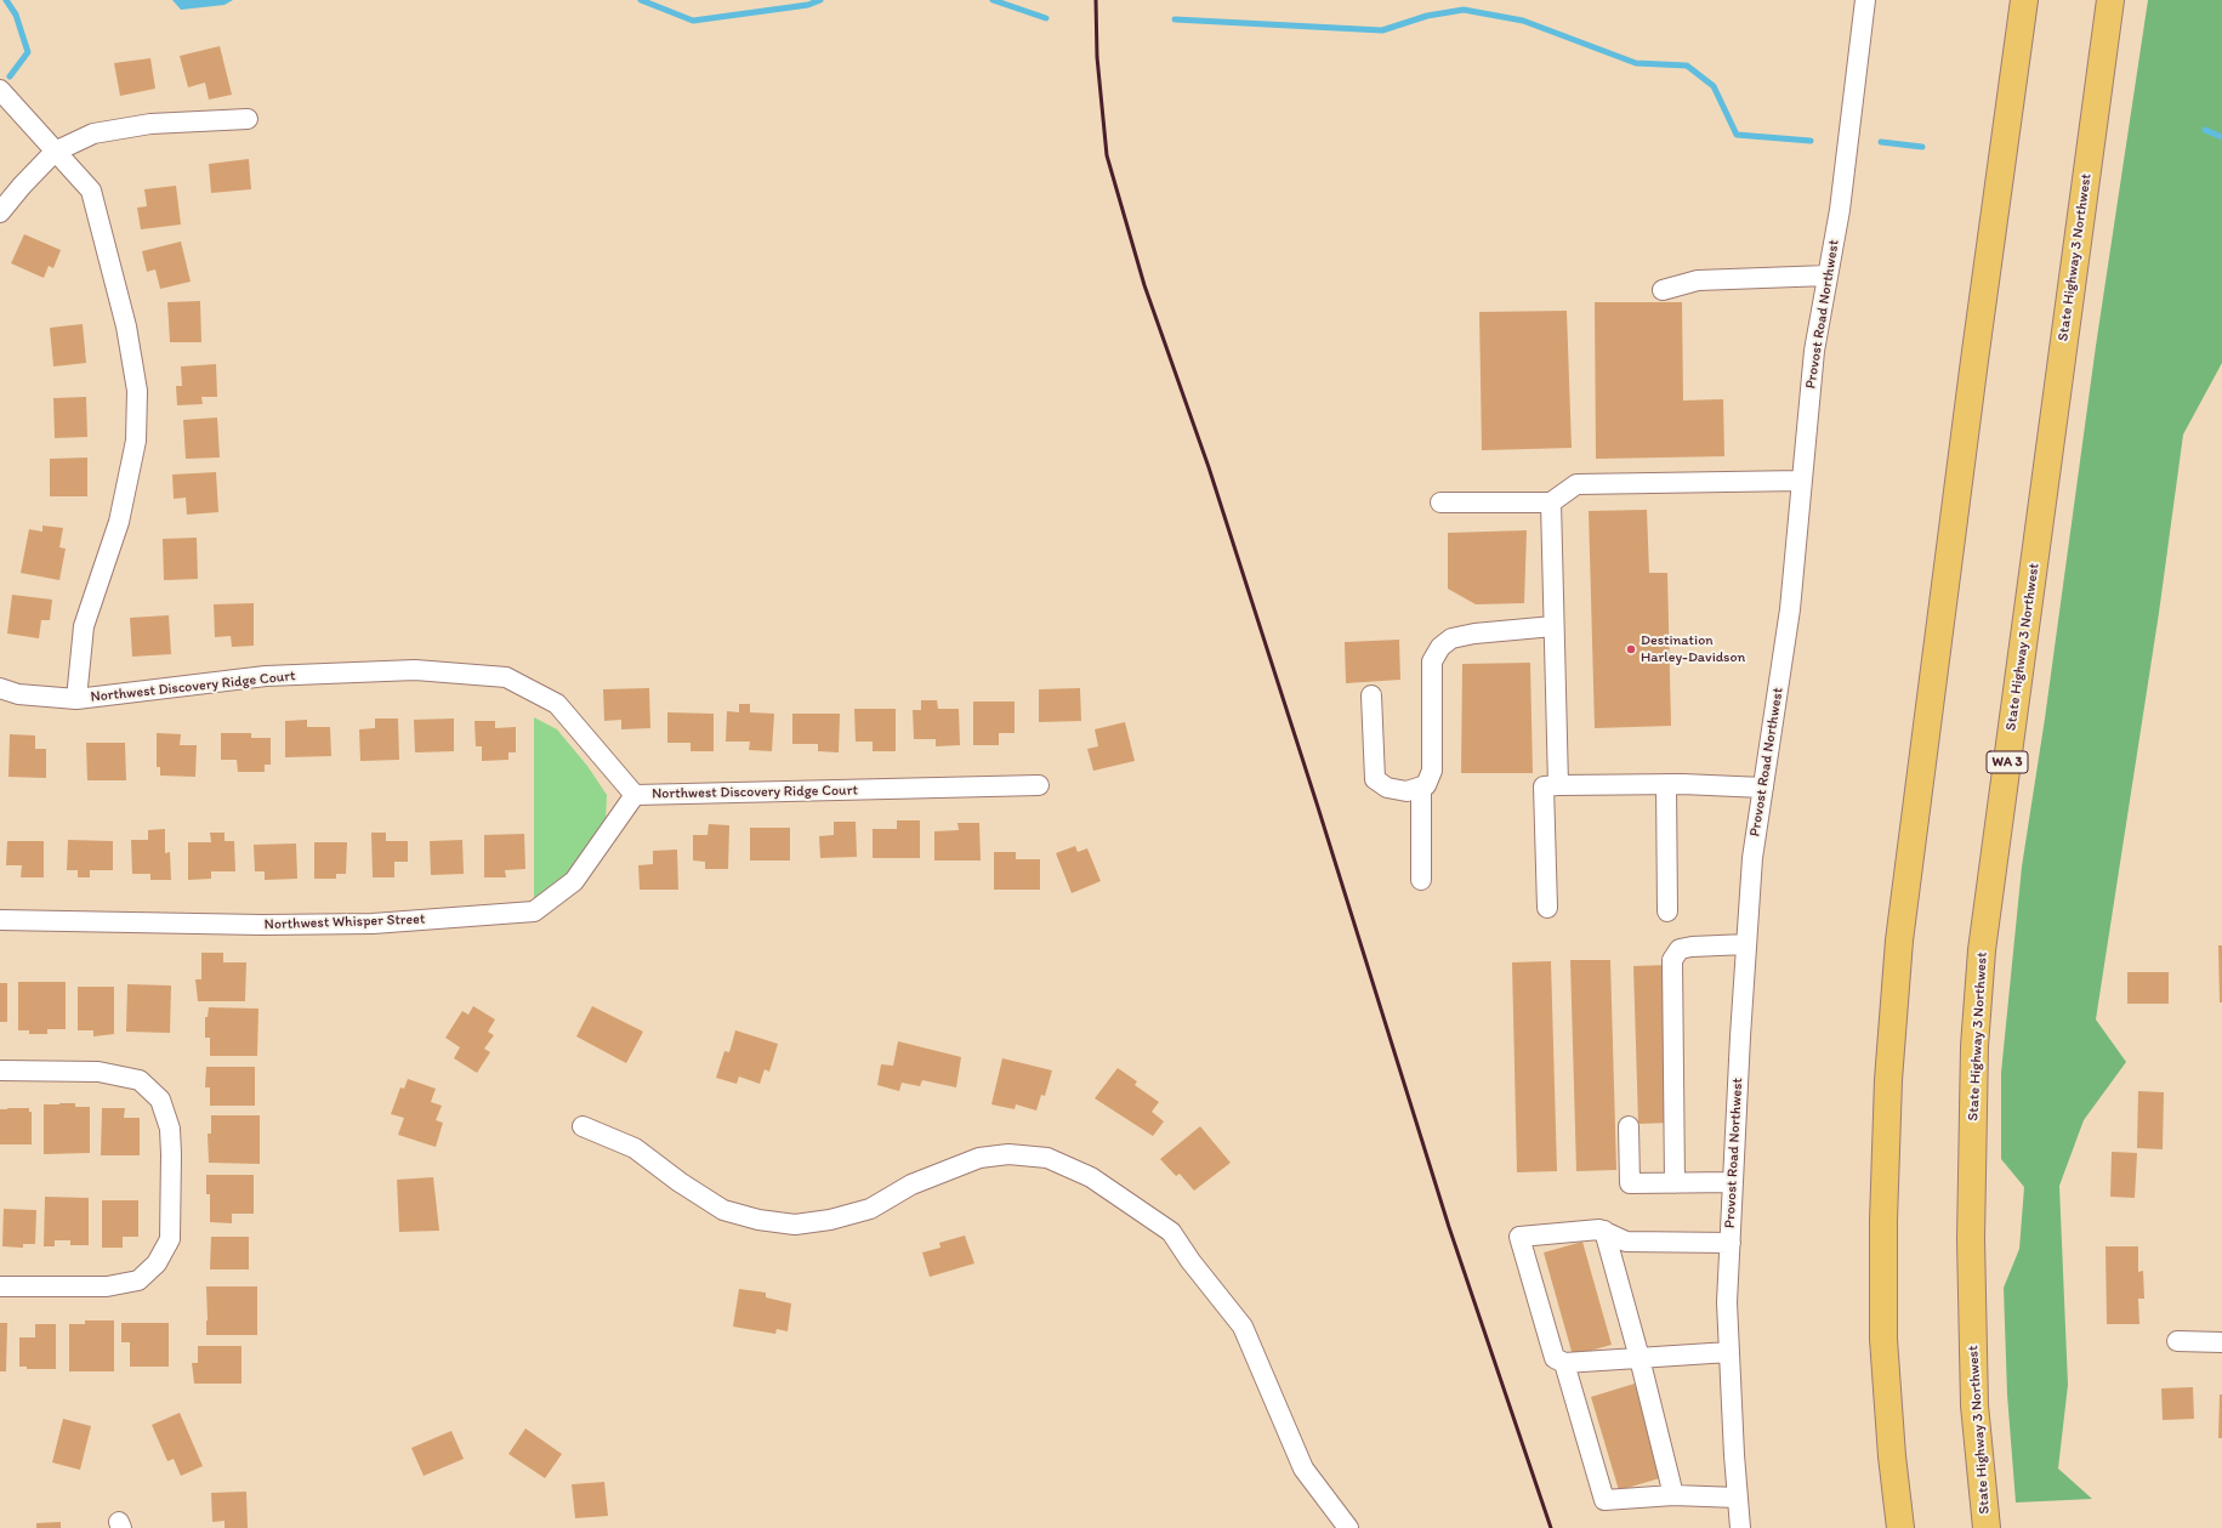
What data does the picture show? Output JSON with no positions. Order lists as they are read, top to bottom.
{
  "streets": {
    "highway": ["State Highway 3 Northwest", "WA 3"],
    "street": ["Provost Road Northwest", "Northwest Discovery Ridge Court", "Northwest Whisper Street"]
  },
  "crossings": [
    ["Northwest Discovery Ridge Court", "Northwest Whisper Street"]
  ],
  "places": ["Destination Harley-Davidson"]
}
